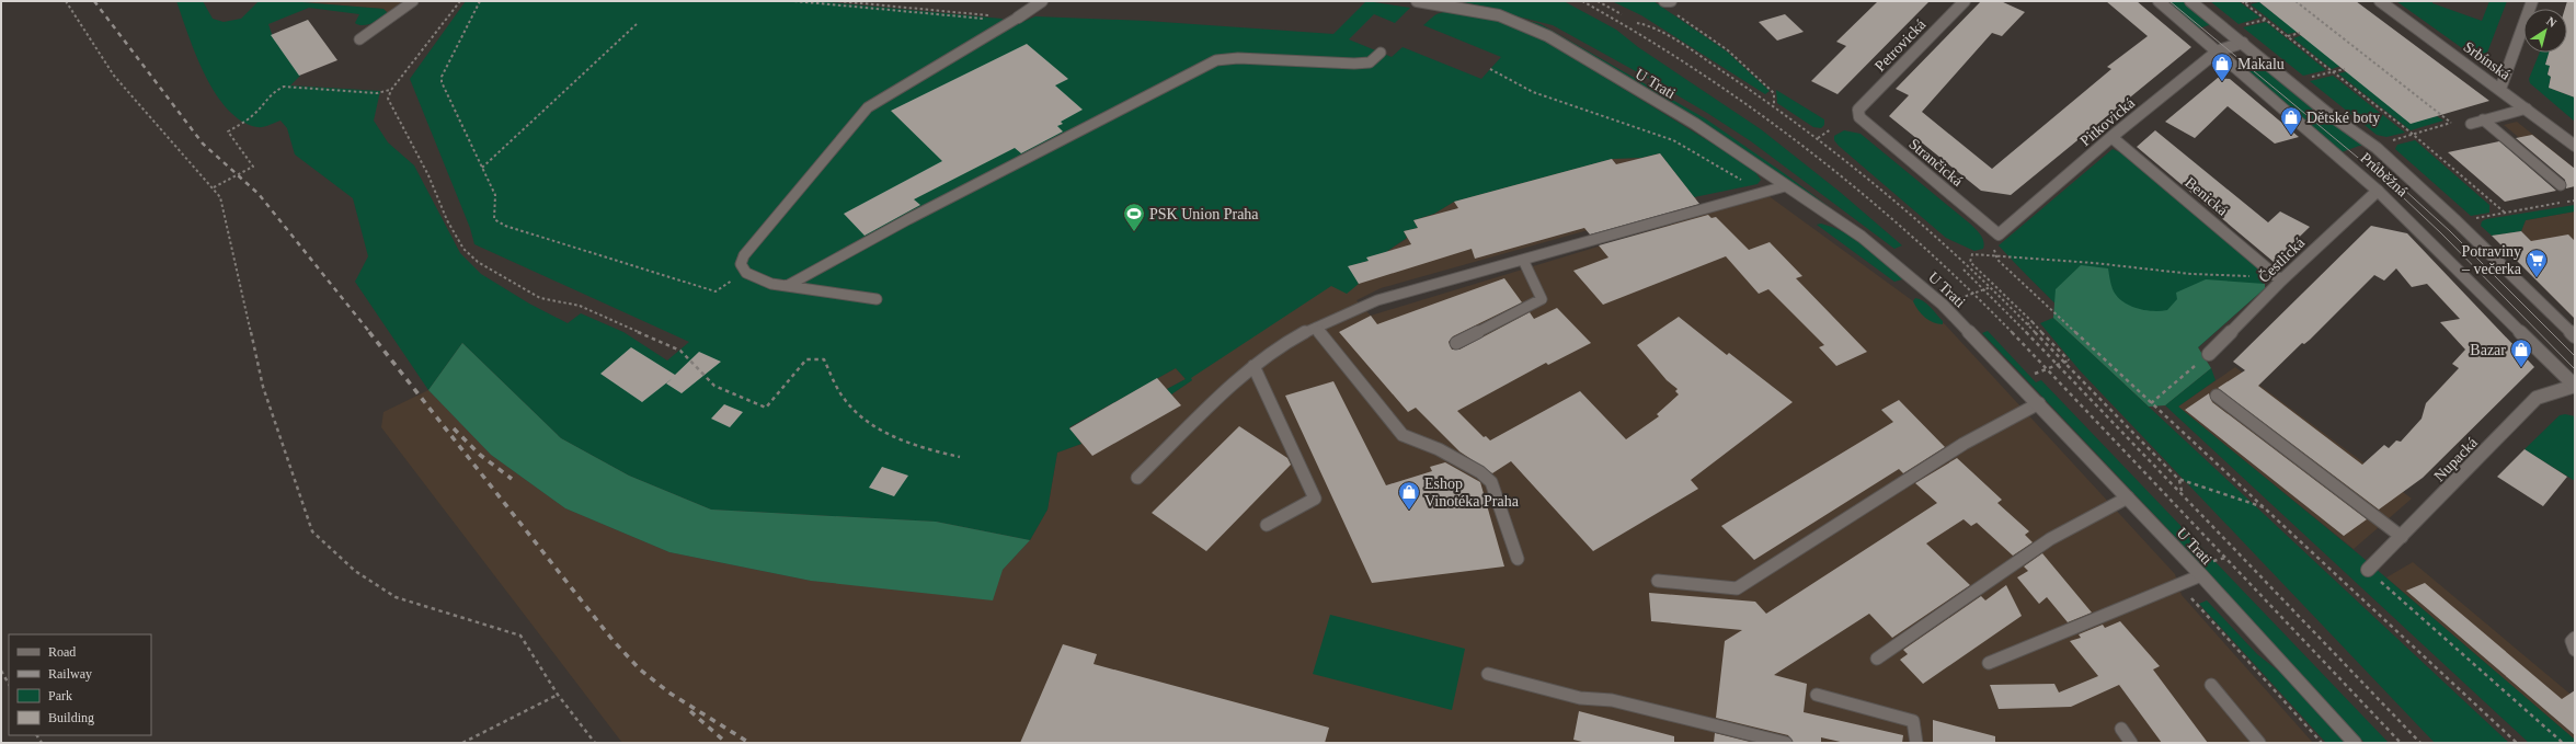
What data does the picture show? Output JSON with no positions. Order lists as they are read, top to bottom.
{
  "streets": {
    "street": [
      "Petrovická",
      "Srbínská",
      "U Trati",
      "Pitkovická",
      "Strančická",
      "Průběžná",
      "Benická",
      "Čestlická",
      "Nupacká"
    ]
  },
  "crossings": [
    ["Petrovická", "Strančická"],
    ["Pitkovická", "Strančická"],
    ["Pitkovická", "Průběžná"],
    ["Pitkovická", "Benická"],
    ["Průběžná", "Čestlická"],
    ["Průběžná", "Nupacká"],
    ["Benická", "Čestlická"]
  ],
  "places": {
    "shop": [
      "Makalu",
      "Dětské boty",
      "Bazar",
      "Eshop Vinotéka Praha"
    ],
    "sports": ["PSK Union Praha"],
    "supermarket": ["Potraviny – večerka"]
  },
  "legend": [
    "Road",
    "Railway",
    "Park",
    "Building"
  ],
  "north": "top right"
}
